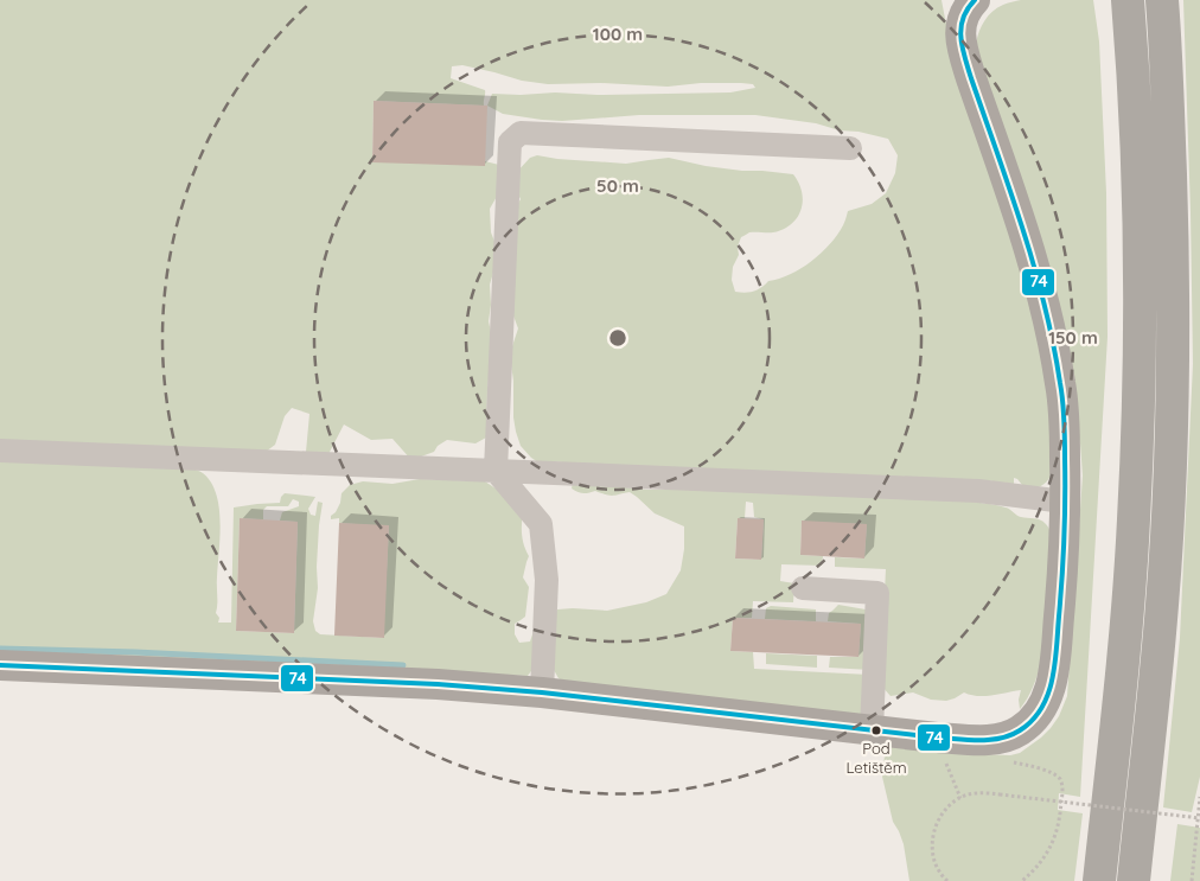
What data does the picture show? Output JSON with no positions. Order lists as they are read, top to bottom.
{
  "places": ["Pod Letištěm"],
  "lines": ["transit line 74"],
  "rings": ["100 m", "50 m", "150 m"]
}
